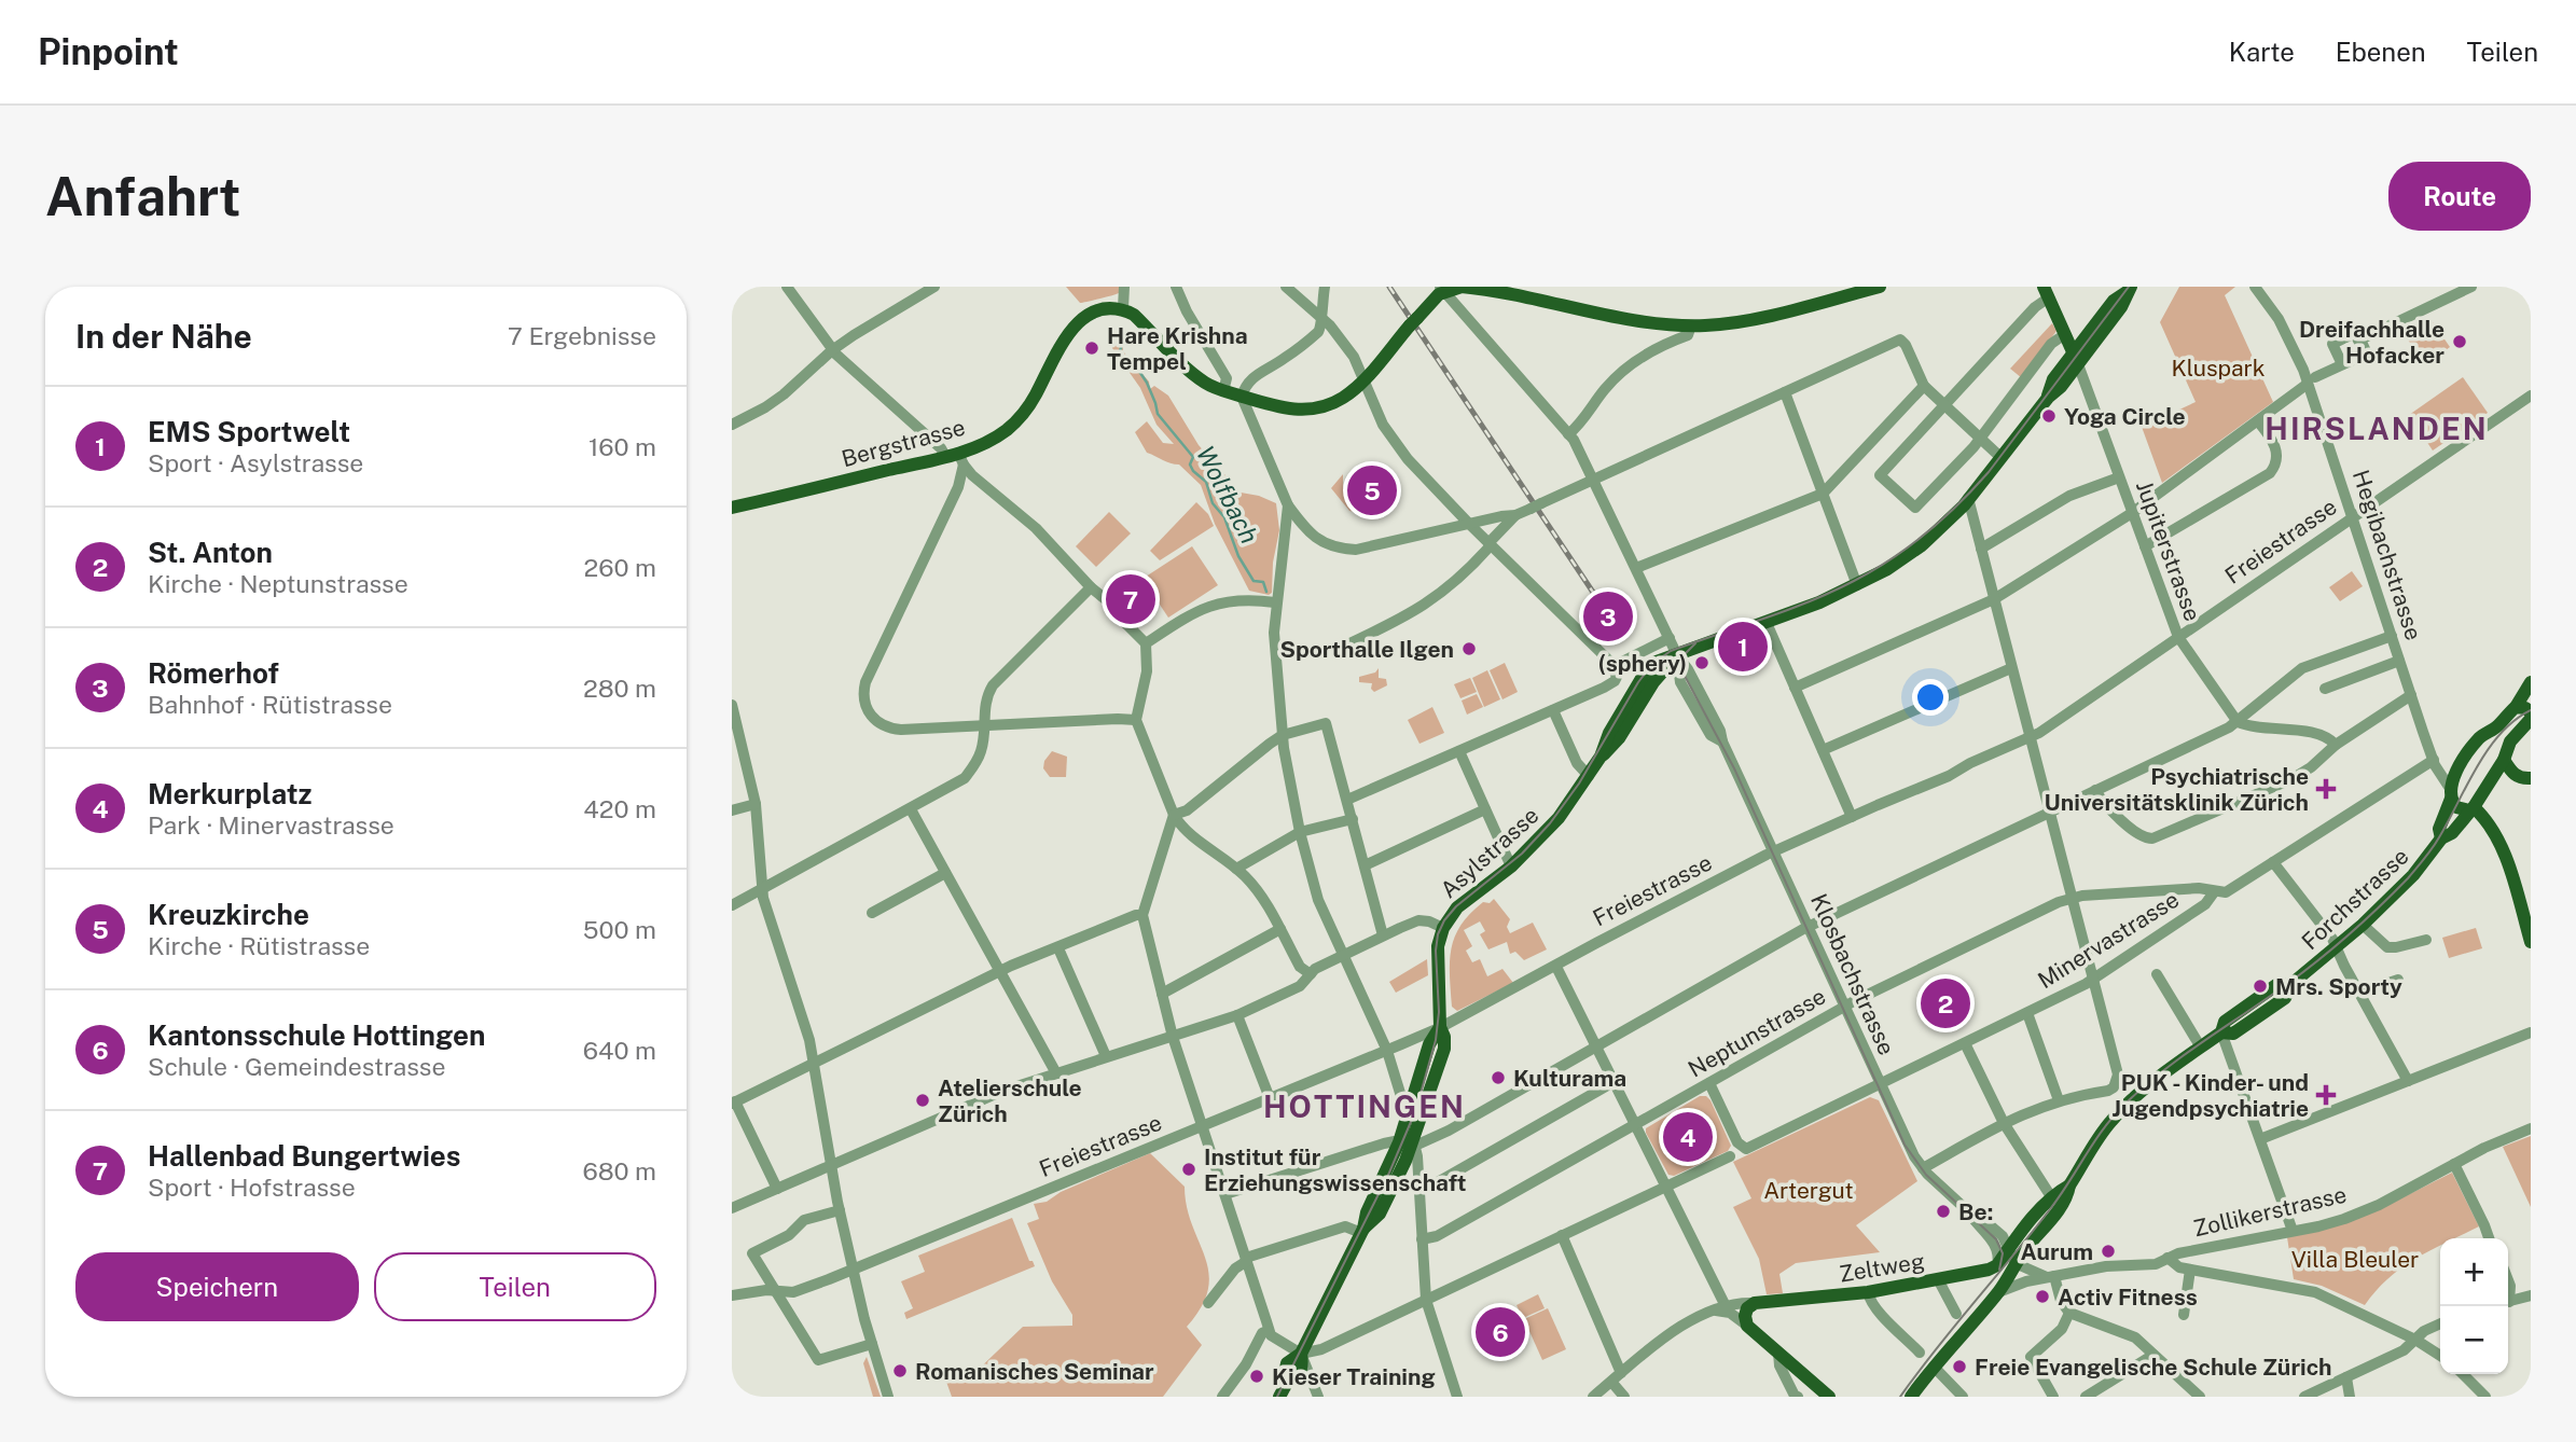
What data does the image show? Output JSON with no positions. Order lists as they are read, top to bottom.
{
  "streets": {
    "main road": [
      "Bergstrasse",
      "Jupiterstrasse",
      "Asylstrasse",
      "Forchstrasse",
      "Zeltweg"
    ],
    "street": [
      "Freiestrasse",
      "Hegibachstrasse",
      "Minervastrasse",
      "Klosbachstrasse",
      "Neptunstrasse",
      "Zollikerstrasse"
    ]
  },
  "crossings": [
    ["Freiestrasse", "Jupiterstrasse"],
    ["Freiestrasse", "Hegibachstrasse"],
    ["Freiestrasse", "Klosbachstrasse"],
    ["Jupiterstrasse", "Asylstrasse"],
    ["Hegibachstrasse", "Forchstrasse"],
    ["Hegibachstrasse", "Minervastrasse"],
    ["Asylstrasse", "Klosbachstrasse"],
    ["Forchstrasse", "Klosbachstrasse"],
    ["Forchstrasse", "Zeltweg"],
    ["Minervastrasse", "Klosbachstrasse"],
    ["Minervastrasse", "Neptunstrasse"],
    ["Klosbachstrasse", "Neptunstrasse"],
    ["Klosbachstrasse", "Zeltweg"]
  ],
  "districts": ["HIRSLANDEN", "HOTTINGEN"],
  "water": ["Wolfbach"],
  "parks": ["Kluspark", "Artergut", "Villa Bleuler"],
  "places": {
    "other": [
      "Dreifachhalle Hofacker",
      "Hare Krishna Tempel",
      "Yoga Circle",
      "Sporthalle Ilgen",
      "(sphery)",
      "Mrs. Sporty",
      "Kulturama",
      "Atelierschule Zürich",
      "Institut für Erziehungswissenschaft",
      "Be:",
      "Aurum",
      "Activ Fitness",
      "Freie Evangelische Schule Zürich",
      "Romanisches Seminar",
      "Kieser Training"
    ],
    "health": ["Psychiatrische Universitätsklinik Zürich", "PUK - Kinder- und Jugendpsychiatrie"]
  },
  "page": {
    "header": "Pinpoint",
    "nav": ["Karte", "Ebenen", "Teilen"],
    "buttons": [
      "Route",
      ["Speichern", "Teilen"]
    ],
    "title": "Anfahrt",
    "heading": ["In der Nähe", "7 Ergebnisse"],
    "list": [
      {
        "mark": "1",
        "name": "EMS Sportwelt",
        "note": "Sport · Asylstrasse",
        "value": "160 m"
      },
      {
        "mark": "2",
        "name": "St. Anton",
        "note": "Kirche · Neptunstrasse",
        "value": "260 m"
      },
      {
        "mark": "3",
        "name": "Römerhof",
        "note": "Bahnhof · Rütistrasse",
        "value": "280 m"
      },
      {
        "mark": "4",
        "name": "Merkurplatz",
        "note": "Park · Minervastrasse",
        "value": "420 m"
      },
      {
        "mark": "5",
        "name": "Kreuzkirche",
        "note": "Kirche · Rütistrasse",
        "value": "500 m"
      },
      {
        "mark": "6",
        "name": "Kantonsschule Hottingen",
        "note": "Schule · Gemeindestrasse",
        "value": "640 m"
      },
      {
        "mark": "7",
        "name": "Hallenbad Bungertwies",
        "note": "Sport · Hofstrasse",
        "value": "680 m"
      }
    ],
    "pins": [
      "5",
      "7",
      "3",
      "1",
      "2",
      "4",
      "6"
    ],
    "map_buttons": ["+", "−"]
  }
}
